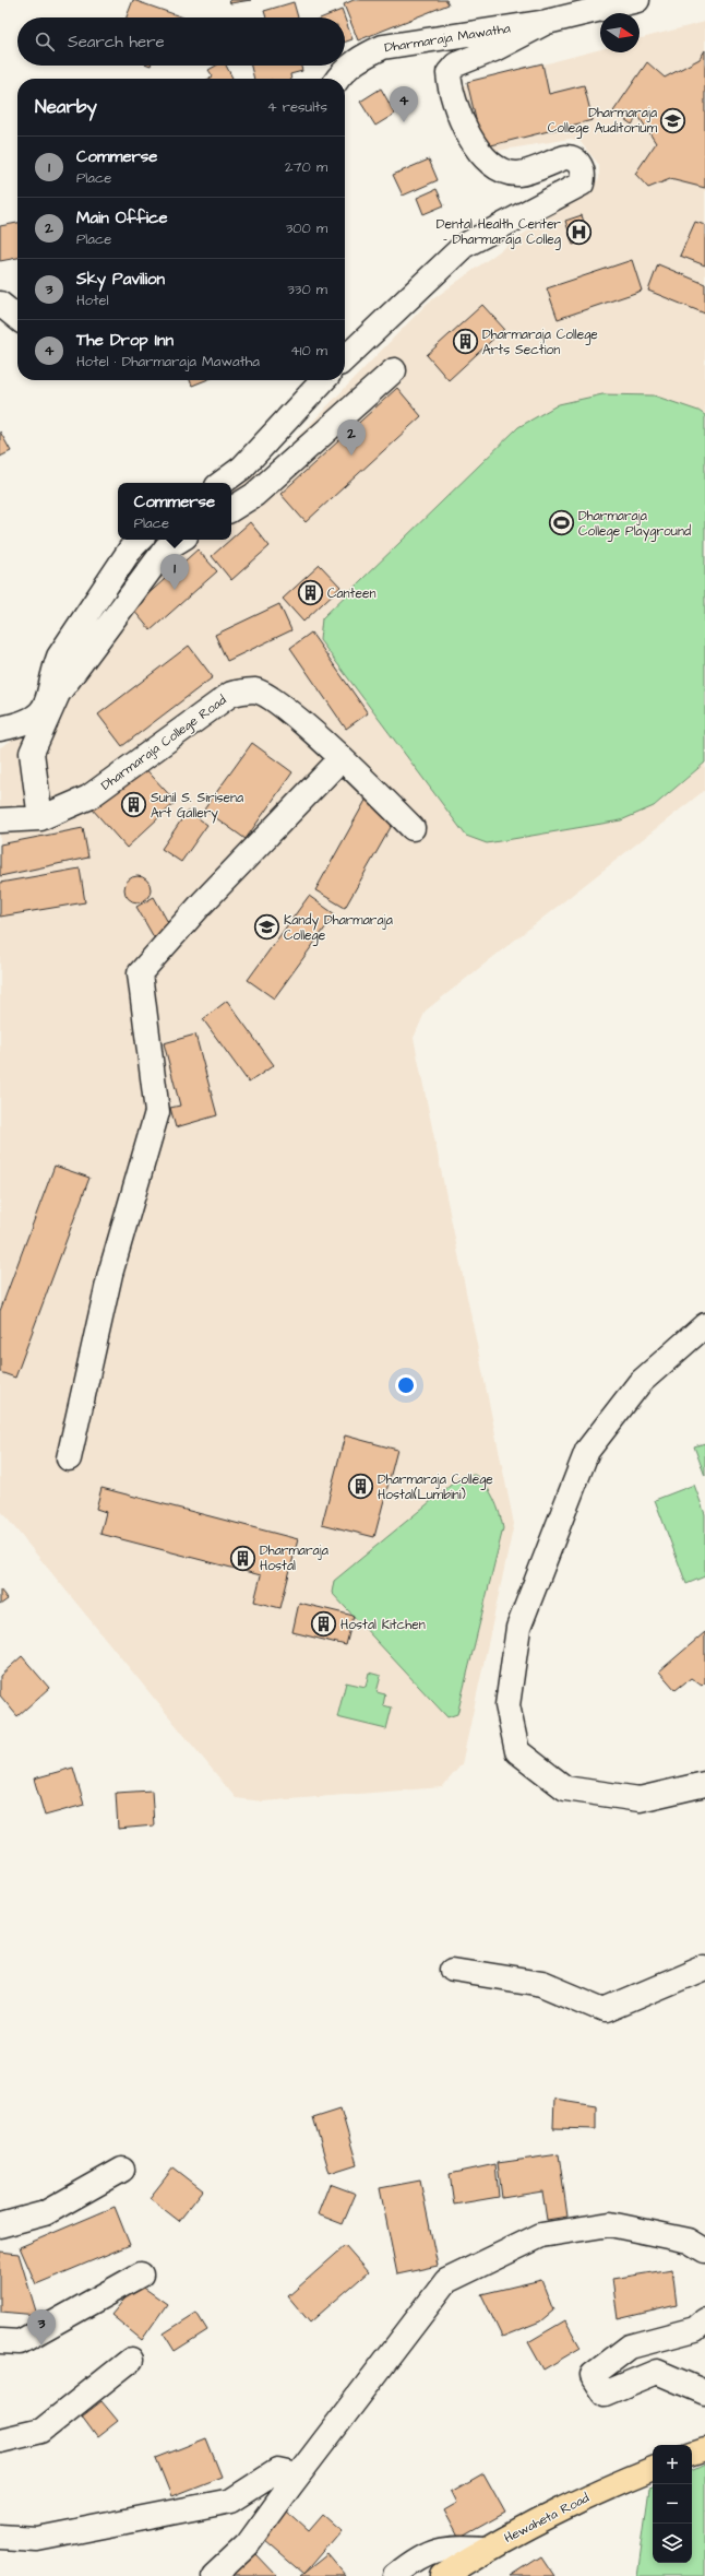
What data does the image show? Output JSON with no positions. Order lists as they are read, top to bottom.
{
  "streets": {
    "highway": ["Hewaheta Road"],
    "street": ["Dharmaraja Mawatha", "Dharmaraja College Road"]
  },
  "places": {
    "school or university": ["Dharmaraja College Auditorium", "Kandy Dharmaraja College"],
    "hospital": ["Dental Health Center - Dharmaraja Colleg"],
    "building": [
      "Dharmaraja College Arts Section",
      "Canteen",
      "Sunil S. Sirisena Art Gallery",
      "Dharmaraja College Hostal(Lumbini)",
      "Dharmaraja Hostal",
      "Hostal Kitchen"
    ],
    "sports": ["Dharmaraja College Playground"]
  },
  "north": "right",
  "page": {
    "search": "Search here",
    "heading": ["Nearby", "4 results"],
    "pins": [
      "4",
      "2",
      "1",
      "3"
    ],
    "list": [
      {
        "mark": "1",
        "name": "Commerse",
        "note": "Place",
        "value": "270 m"
      },
      {
        "mark": "2",
        "name": "Main Office",
        "note": "Place",
        "value": "300 m"
      },
      {
        "mark": "3",
        "name": "Sky Pavilion",
        "note": "Hotel",
        "value": "330 m"
      },
      {
        "mark": "4",
        "name": "The Drop Inn",
        "note": "Hotel · Dharmaraja Mawatha",
        "value": "410 m"
      }
    ],
    "popup": ["Commerse", "Place"],
    "map_buttons": ["+", "−"]
  }
}
